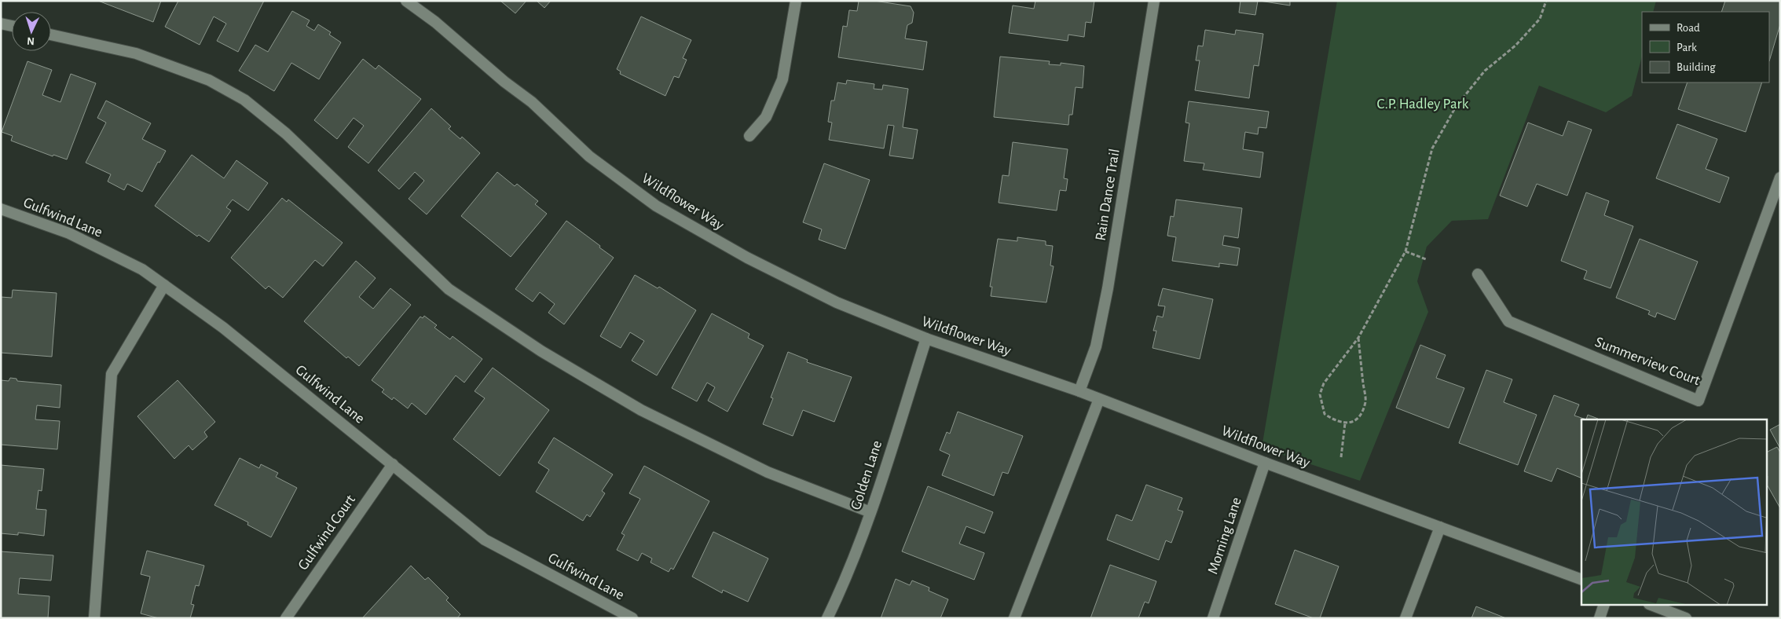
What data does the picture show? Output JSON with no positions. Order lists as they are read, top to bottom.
{
  "streets": {
    "street": [
      "Rain Dance Trail",
      "Wildflower Way",
      "Gulfwind Lane",
      "Summerview Court",
      "Golden Lane",
      "Gulfwind Court",
      "Morning Lane"
    ]
  },
  "crossings": [
    ["Rain Dance Trail", "Wildflower Way"],
    ["Wildflower Way", "Golden Lane"],
    ["Wildflower Way", "Morning Lane"],
    ["Gulfwind Lane", "Gulfwind Court"]
  ],
  "parks": ["C.P. Hadley Park"],
  "legend": ["Road", "Park", "Building"],
  "north": "bottom"
}
